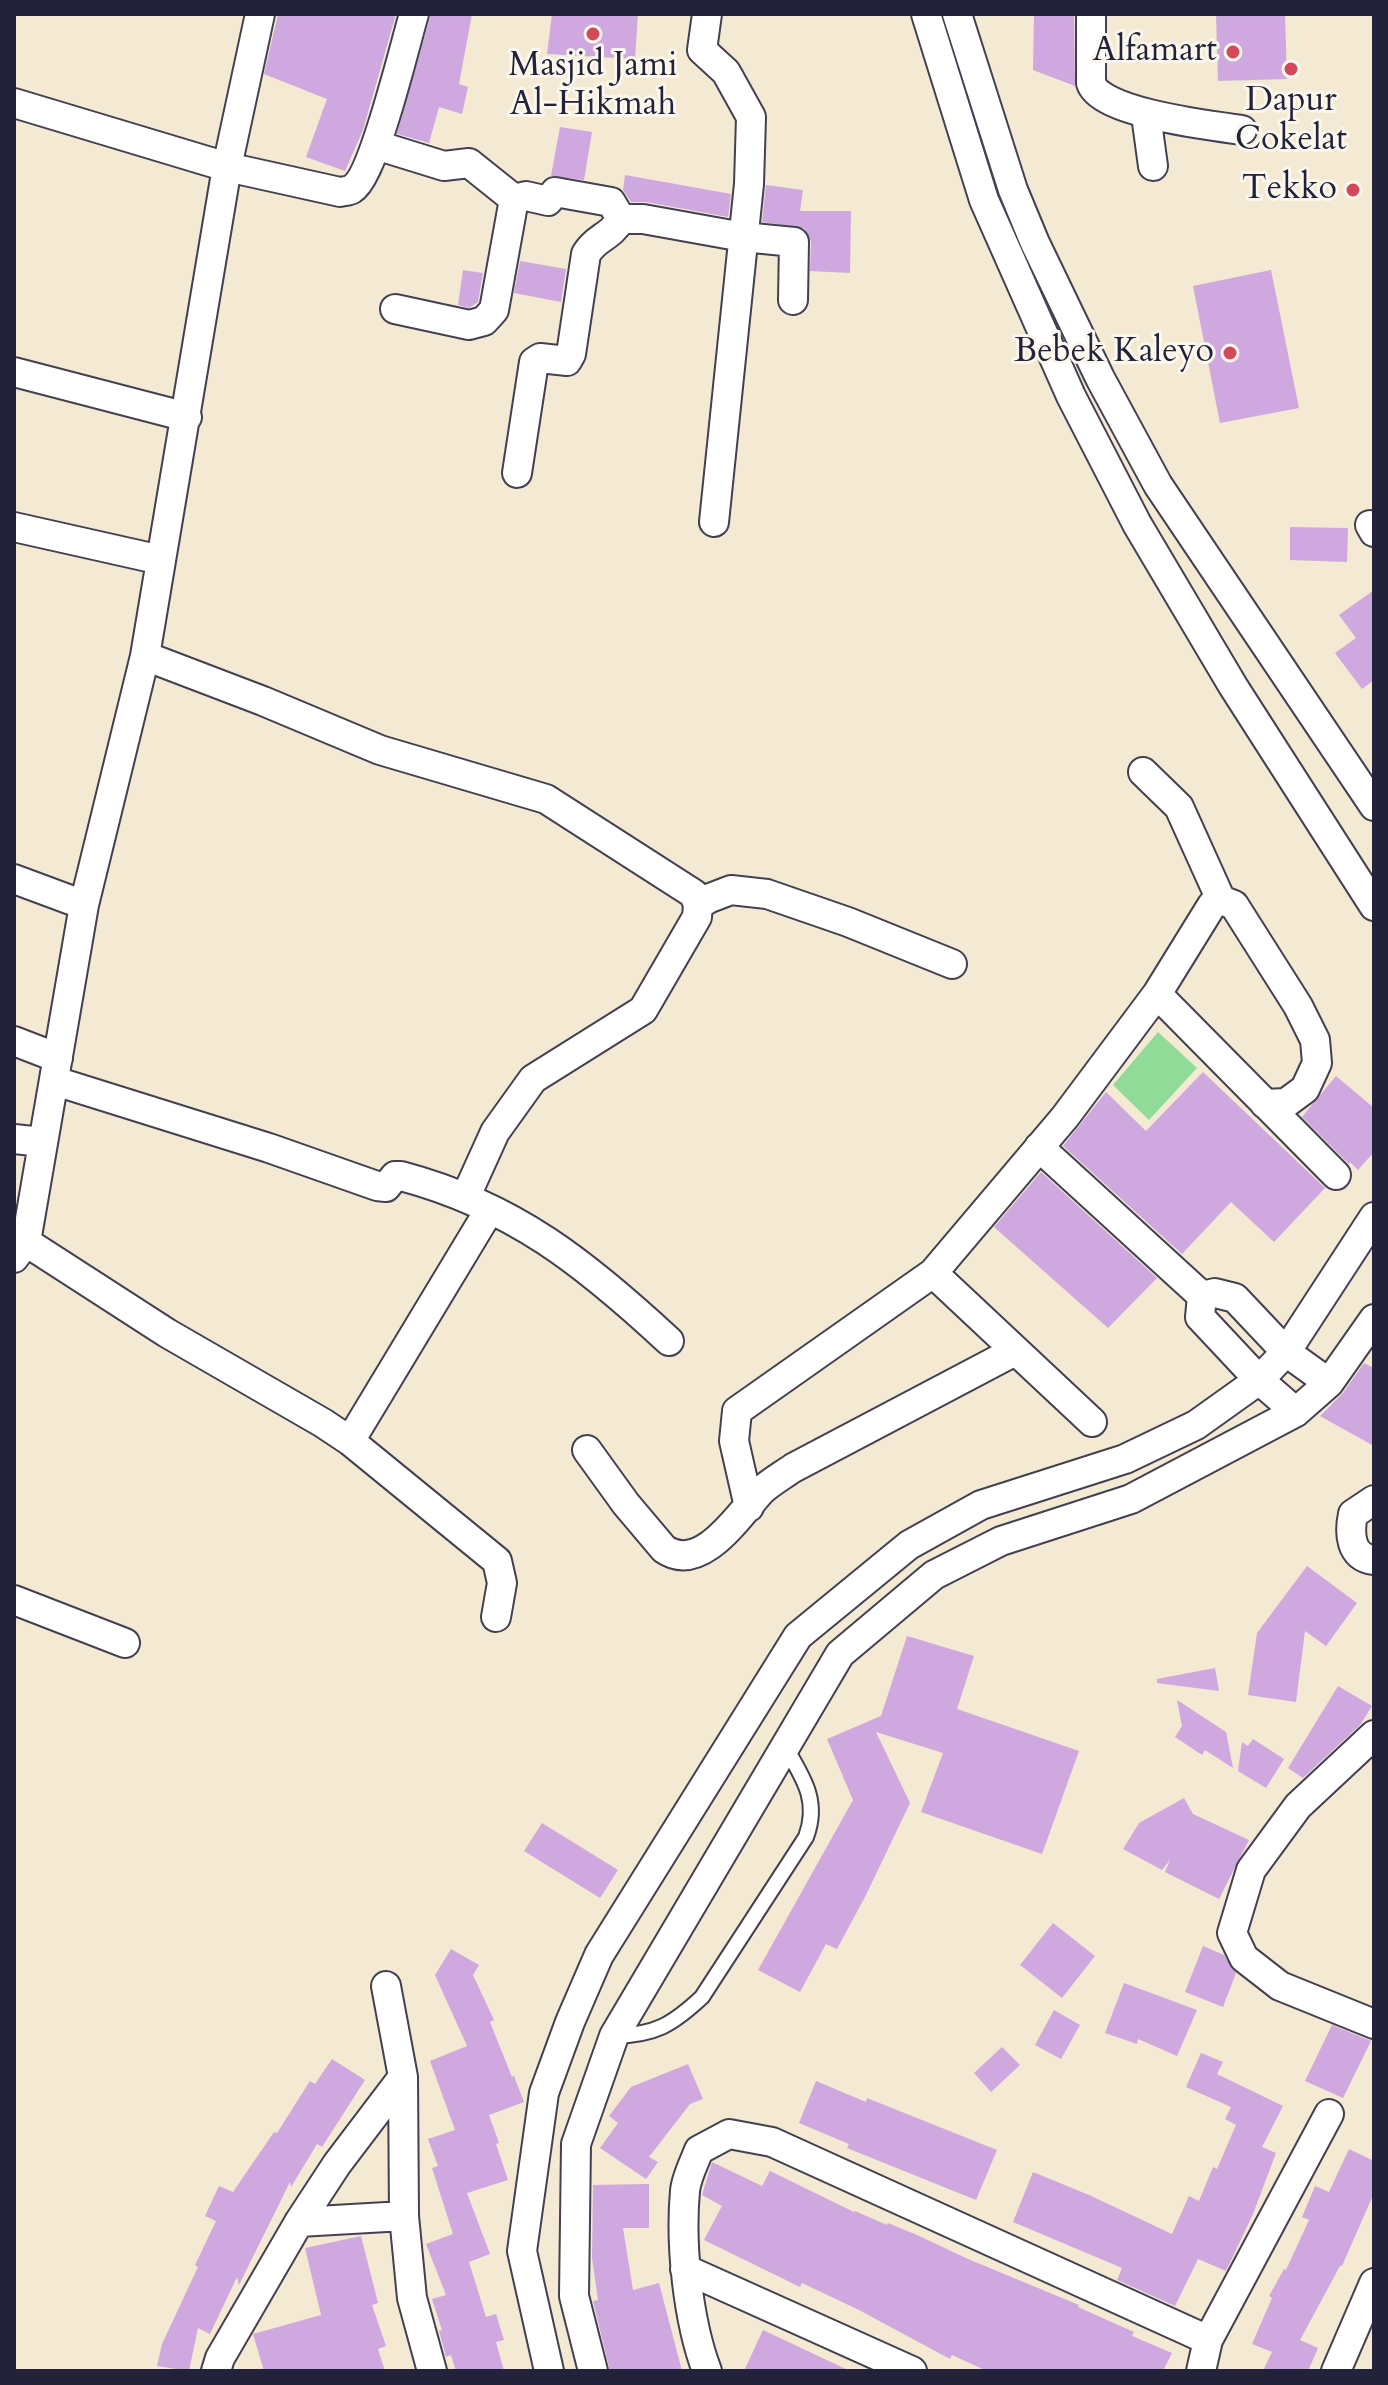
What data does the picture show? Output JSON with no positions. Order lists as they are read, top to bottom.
{
  "places": [
    "Masjid Jami Al-Hikmah",
    "Alfamart",
    "Dapur Cokelat",
    "Tekko",
    "Bebek Kaleyo"
  ]
}
